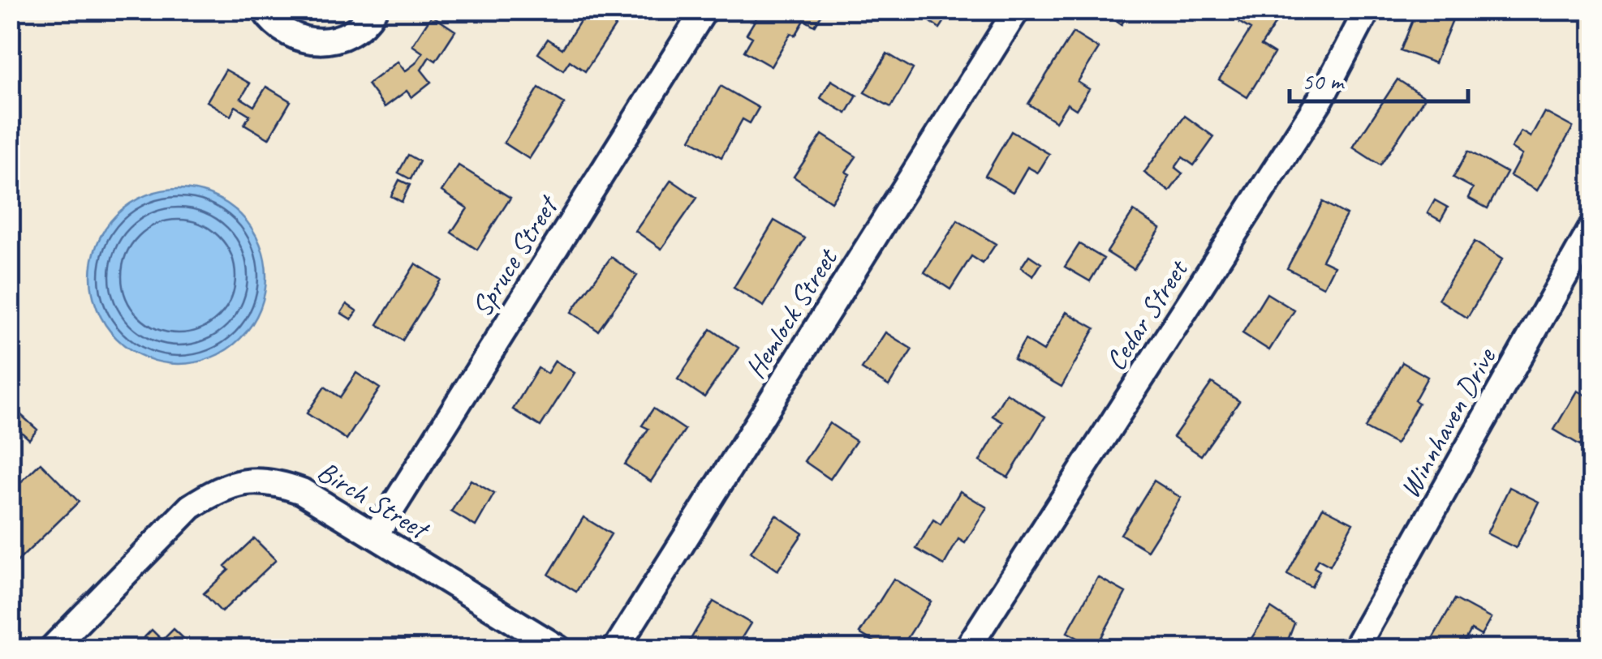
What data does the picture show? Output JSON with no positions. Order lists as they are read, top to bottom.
{
  "streets": {
    "street": [
      "Spruce Street",
      "Hemlock Street",
      "Cedar Street",
      "Winnhaven Drive",
      "Birch Street"
    ]
  },
  "crossings": [
    ["Spruce Street", "Birch Street"]
  ],
  "scale_bar": "50 m"
}
